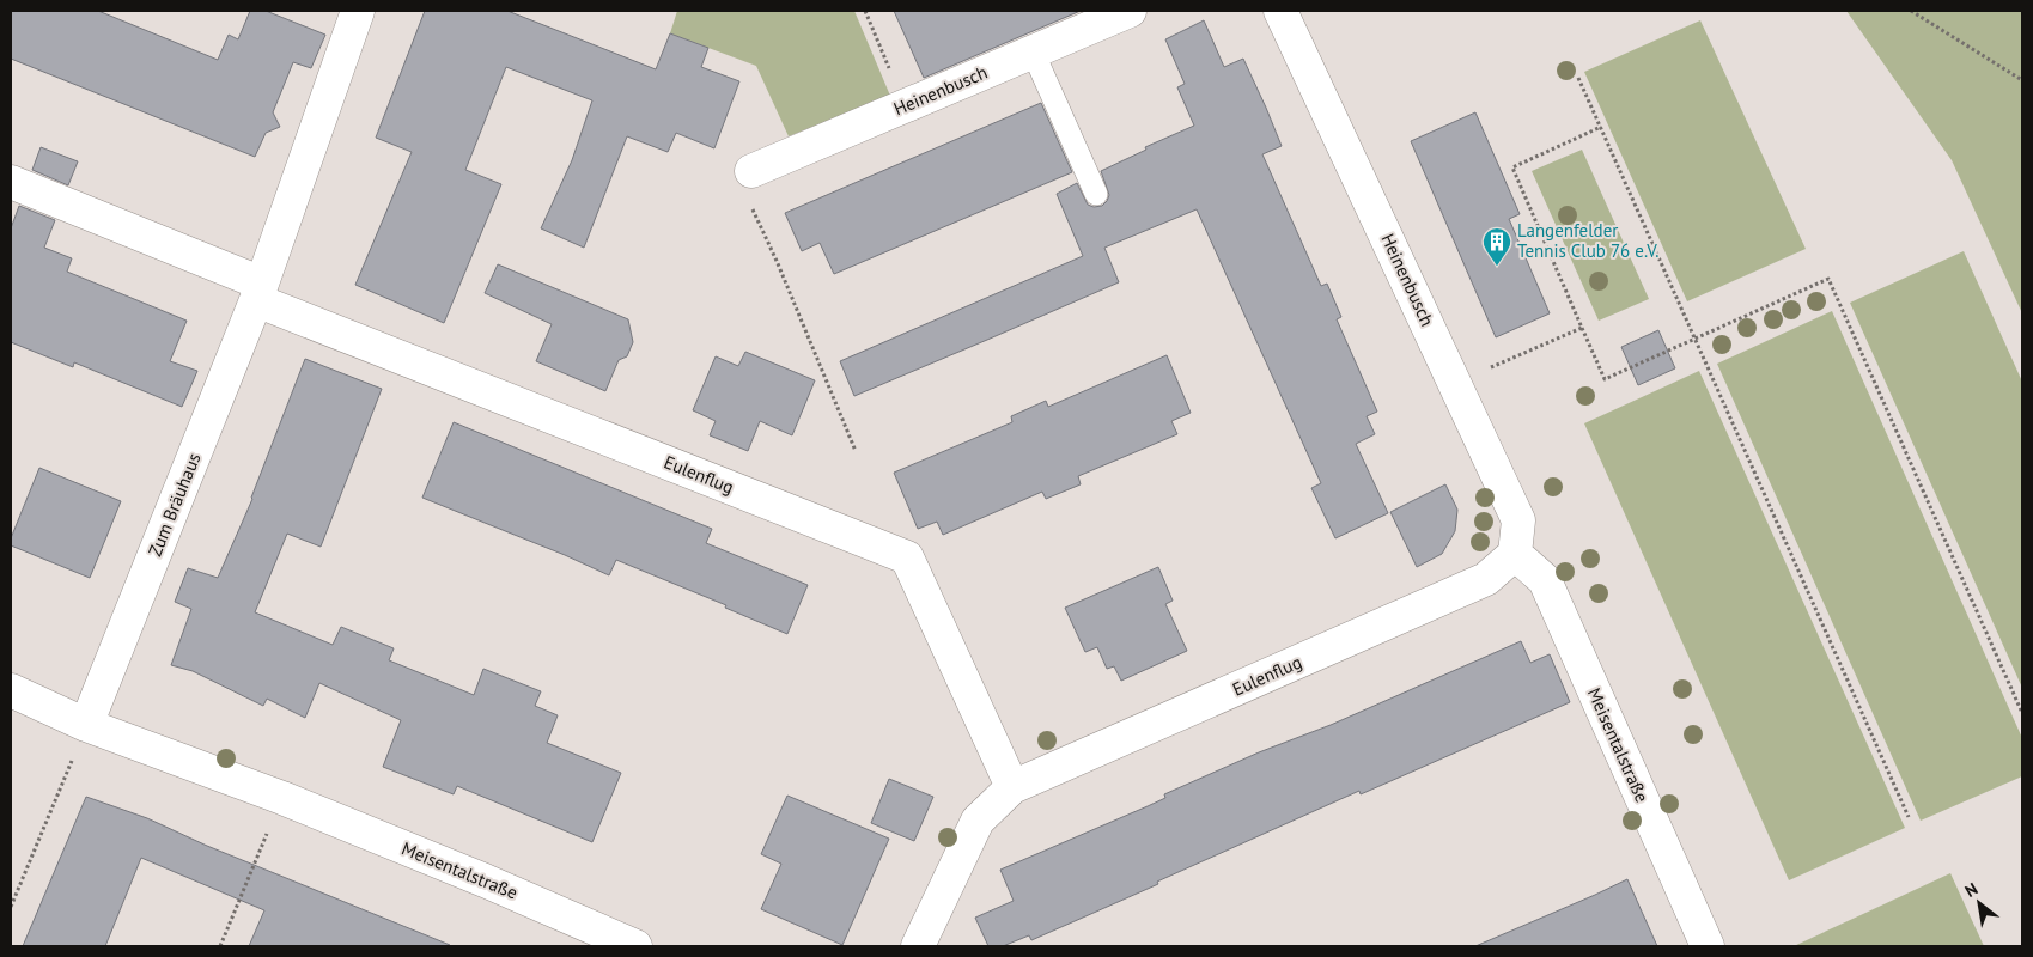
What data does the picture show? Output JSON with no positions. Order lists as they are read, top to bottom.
{
  "streets": {
    "street": [
      "Heinenbusch",
      "Eulenflug",
      "Zum Bräuhaus",
      "Meisentalstraße"
    ]
  },
  "crossings": [
    ["Heinenbusch", "Eulenflug"],
    ["Heinenbusch", "Meisentalstraße"],
    ["Eulenflug", "Zum Bräuhaus"],
    ["Eulenflug", "Meisentalstraße"],
    ["Zum Bräuhaus", "Meisentalstraße"]
  ],
  "places": {
    "building": ["Langenfelder Tennis Club 76 e.V."]
  },
  "north": "top left"
}
